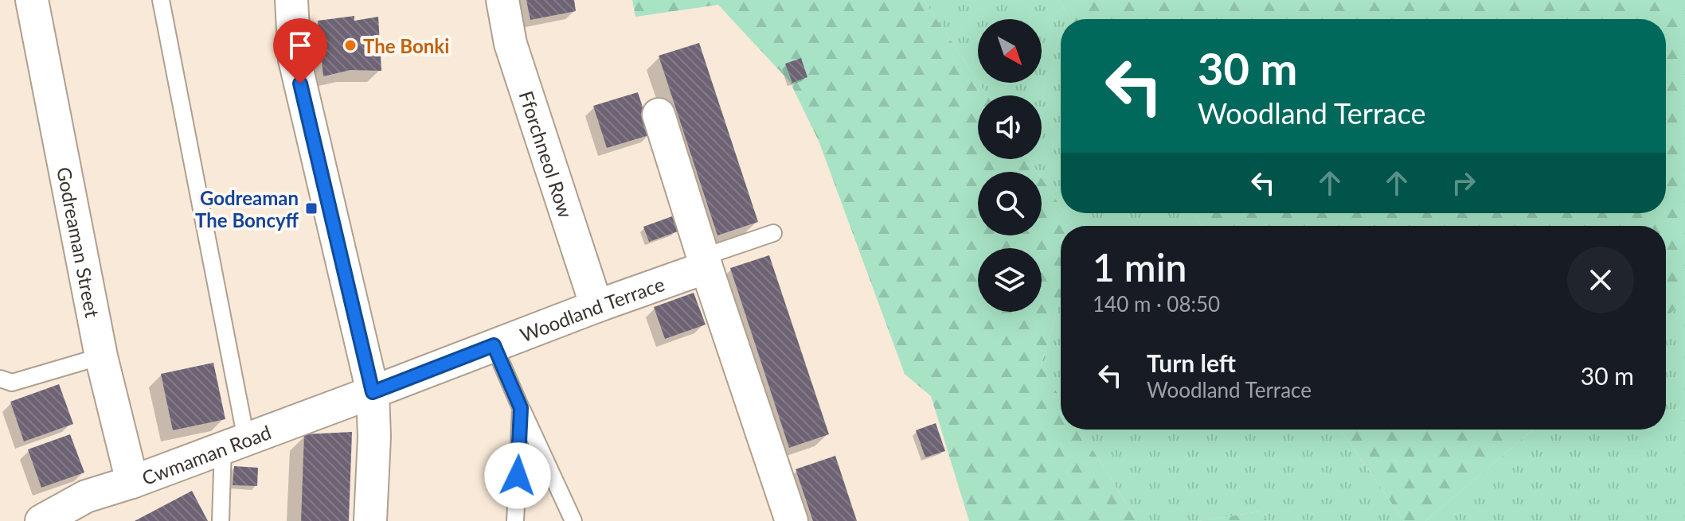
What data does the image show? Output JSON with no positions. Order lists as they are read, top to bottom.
{
  "streets": {
    "street": [
      "Fforchneol Row",
      "Godreaman Street",
      "Woodland Terrace",
      "Cwmaman Road"
    ]
  },
  "crossings": [
    ["Fforchneol Row", "Woodland Terrace"],
    ["Godreaman Street", "Cwmaman Road"],
    ["Woodland Terrace", "Cwmaman Road"]
  ],
  "places": {
    "other": ["The Bonki"],
    "transit": ["Godreaman The Boncyff"]
  },
  "north": "bottom right",
  "page": {
    "turn": ["30 m", "Woodland Terrace"],
    "heading": ["1 min", "140 m · 08:50"],
    "list": [
      {
        "name": "Turn left",
        "note": "Woodland Terrace",
        "value": "30 m"
      }
    ]
  }
}
